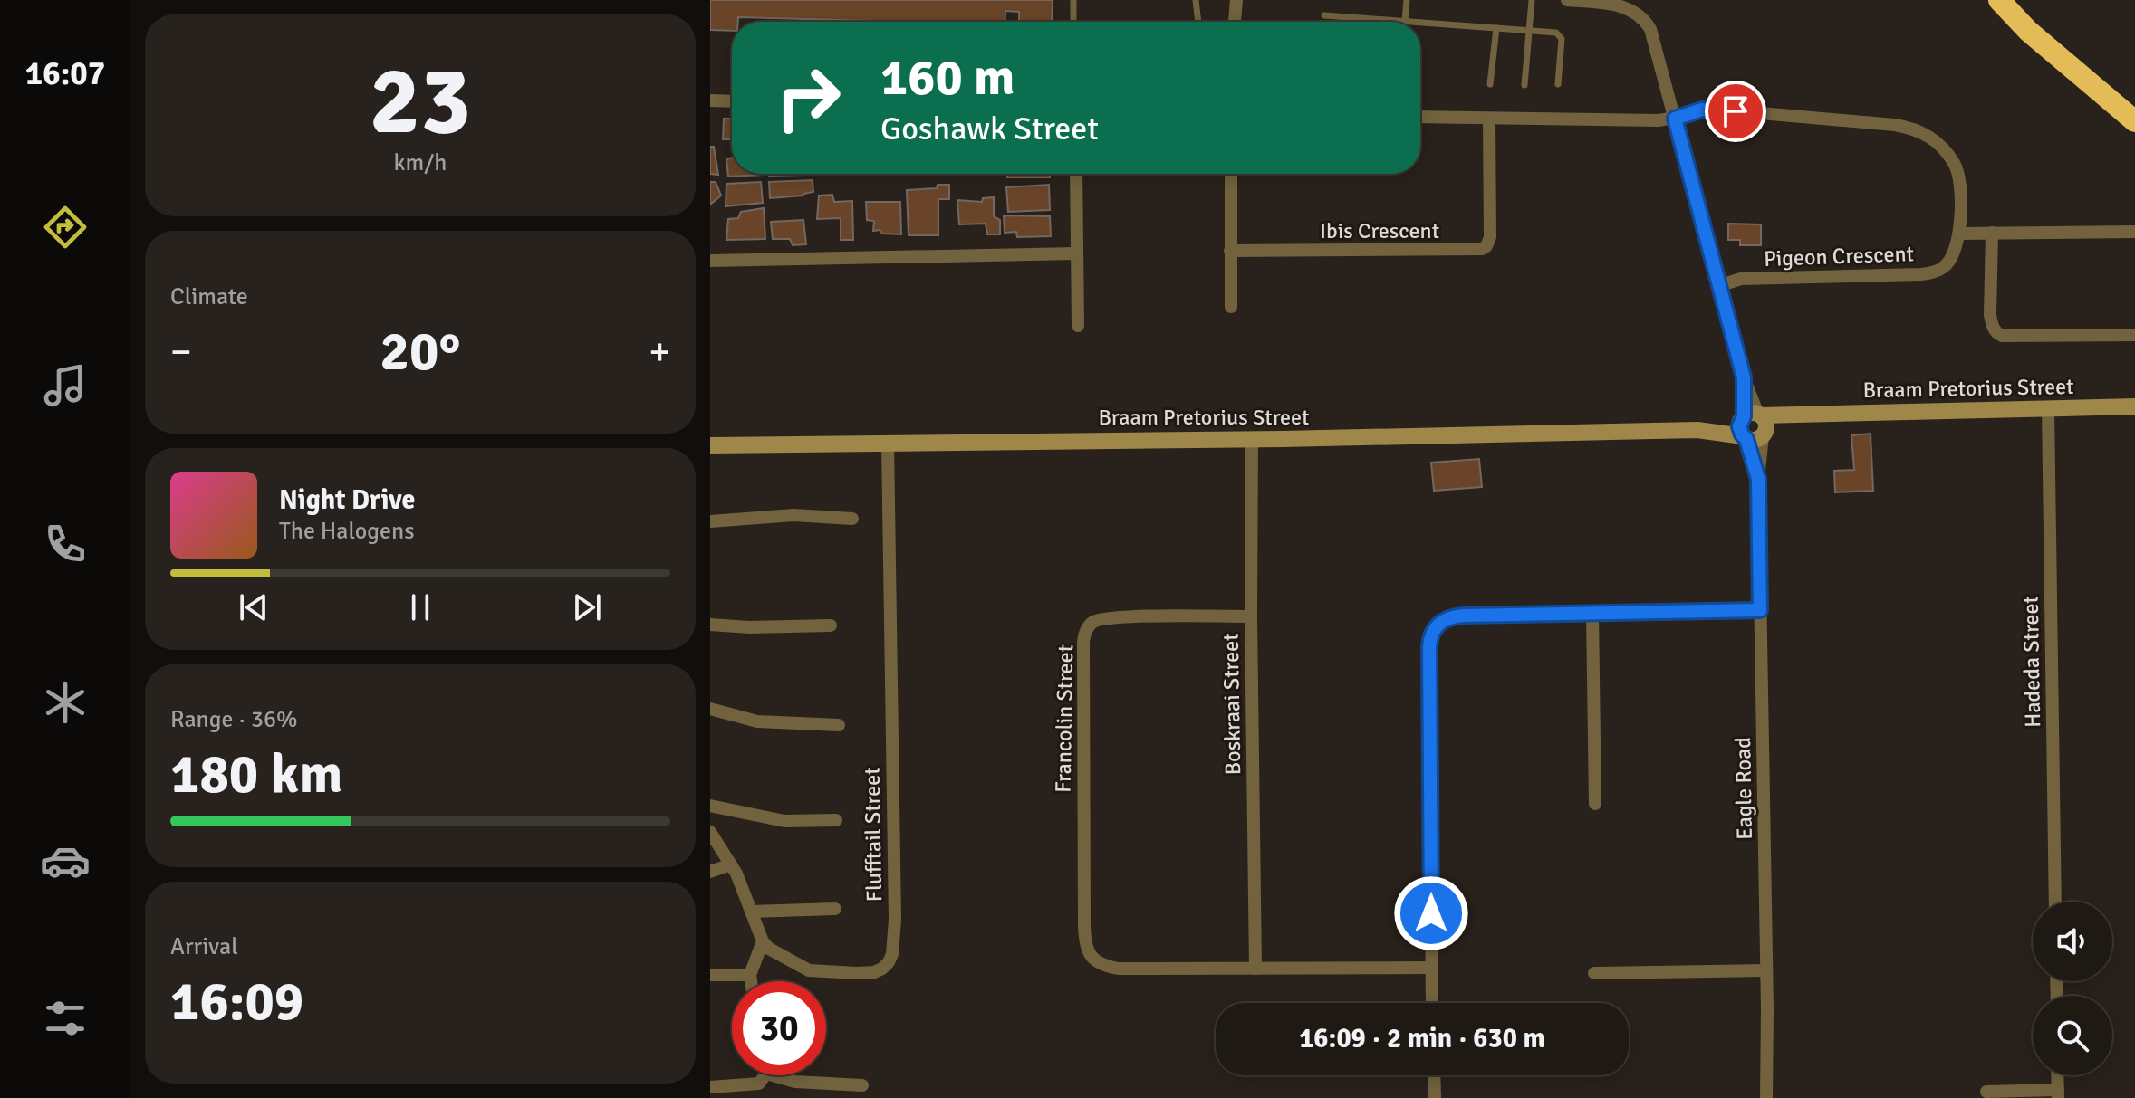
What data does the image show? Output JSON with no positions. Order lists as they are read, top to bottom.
{
  "streets": {
    "street": [
      "Ibis Crescent",
      "Pigeon Crescent",
      "Braam Pretorius Street",
      "Hadeda Street",
      "Boskraai Street",
      "Francolin Street",
      "Eagle Road",
      "Flufftail Street"
    ]
  },
  "crossings": [
    ["Ibis Crescent", "Pigeon Crescent"],
    ["Pigeon Crescent", "Eagle Road"],
    ["Braam Pretorius Street", "Hadeda Street"],
    ["Braam Pretorius Street", "Boskraai Street"],
    ["Braam Pretorius Street", "Eagle Road"],
    ["Braam Pretorius Street", "Flufftail Street"],
    ["Boskraai Street", "Francolin Street"]
  ],
  "page": {
    "tabs": "16:07",
    "tile": [
      ["23", "km/h"],
      "Climate",
      ["Range · 36%", "180 km"],
      ["Arrival", "16:09"]
    ],
    "turn": ["160 m", "Goshawk Street"],
    "heat": ["−", "20°", "+"],
    "song": ["Night Drive", "The Halogens"],
    "limit": "30",
    "trip": "16:09 · 2 min · 630 m"
  }
}
